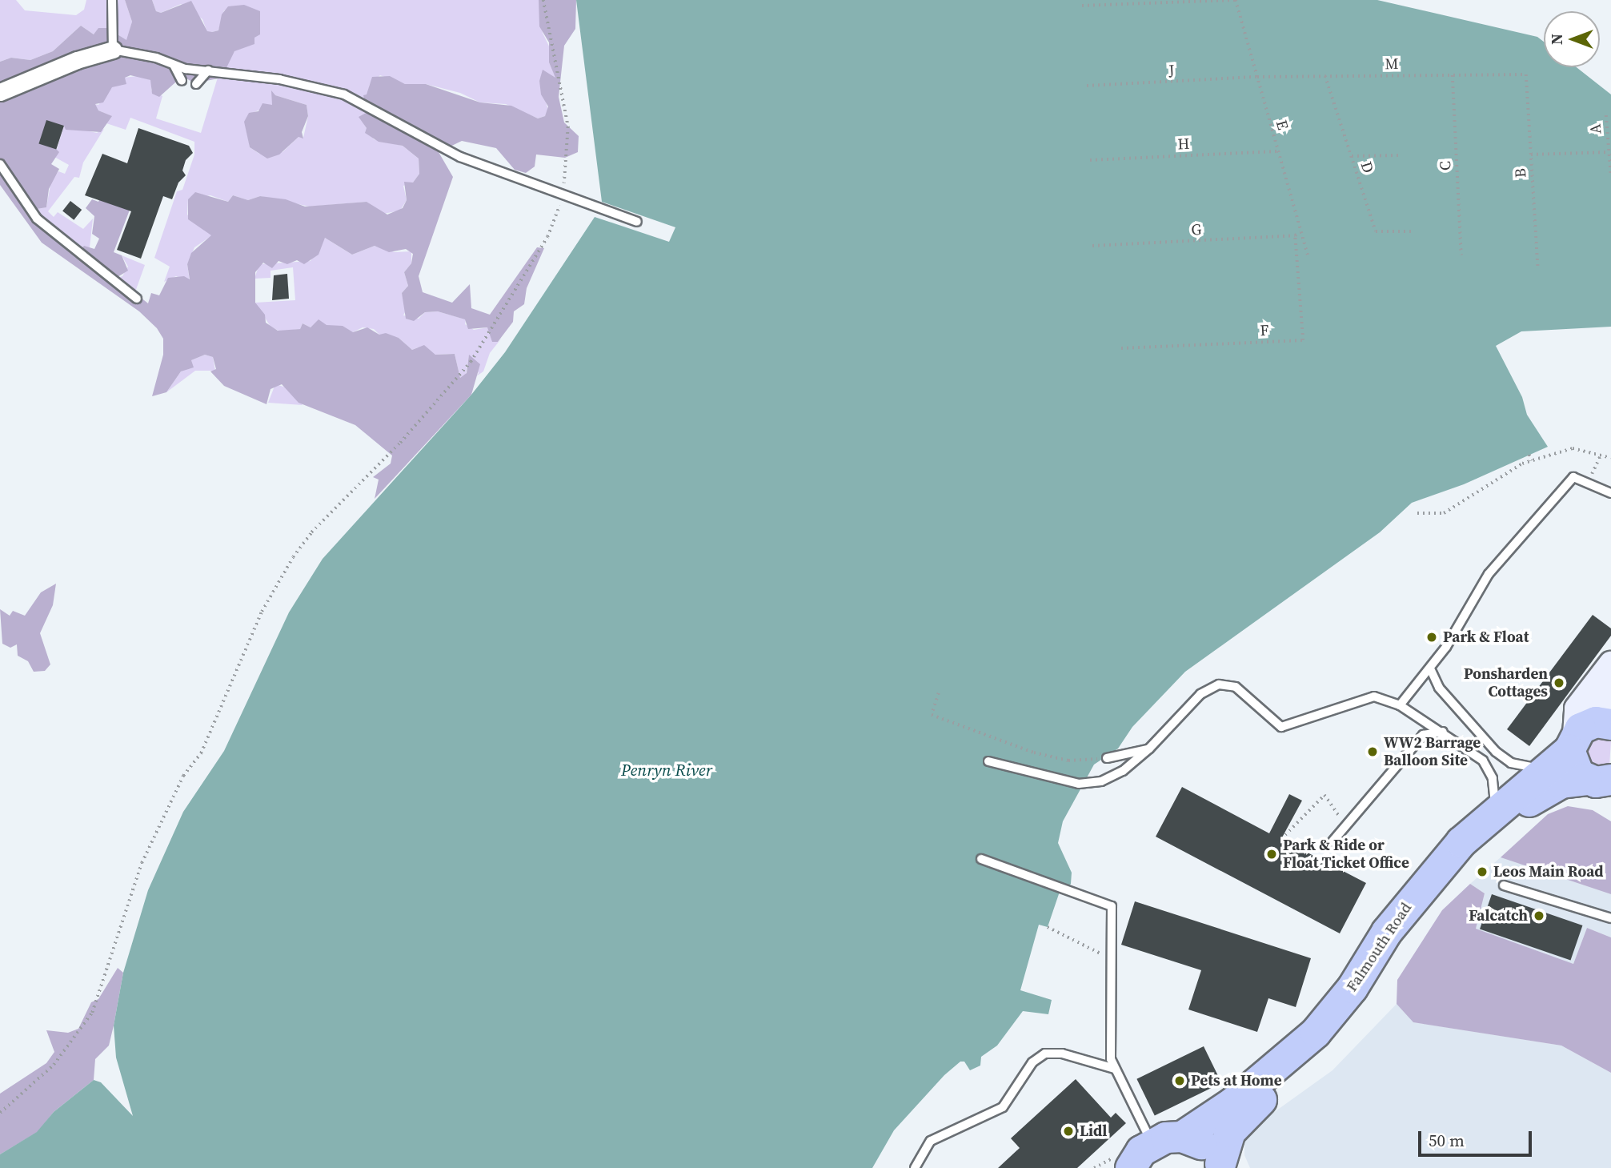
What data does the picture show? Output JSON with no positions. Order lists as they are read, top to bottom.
{
  "streets": {
    "highway": ["Falmouth Road"],
    "path": [
      "M",
      "J",
      "E",
      "A",
      "H",
      "C",
      "D",
      "B",
      "G",
      "F"
    ]
  },
  "crossings": [
    ["M", "J"],
    ["M", "E"],
    ["M", "C"],
    ["M", "D"],
    ["M", "B"],
    ["J", "E"],
    ["E", "H"],
    ["E", "G"],
    ["G", "F"]
  ],
  "water": ["Penryn River"],
  "places": [
    "Park & Float",
    "Ponsharden Cottages",
    "WW2 Barrage Balloon Site",
    "Park & Ride or Float Ticket Office",
    "Leos Main Road",
    "Falcatch",
    "Pets at Home",
    "Lidl"
  ],
  "scale_bar": "50 m",
  "north": "left"
}
